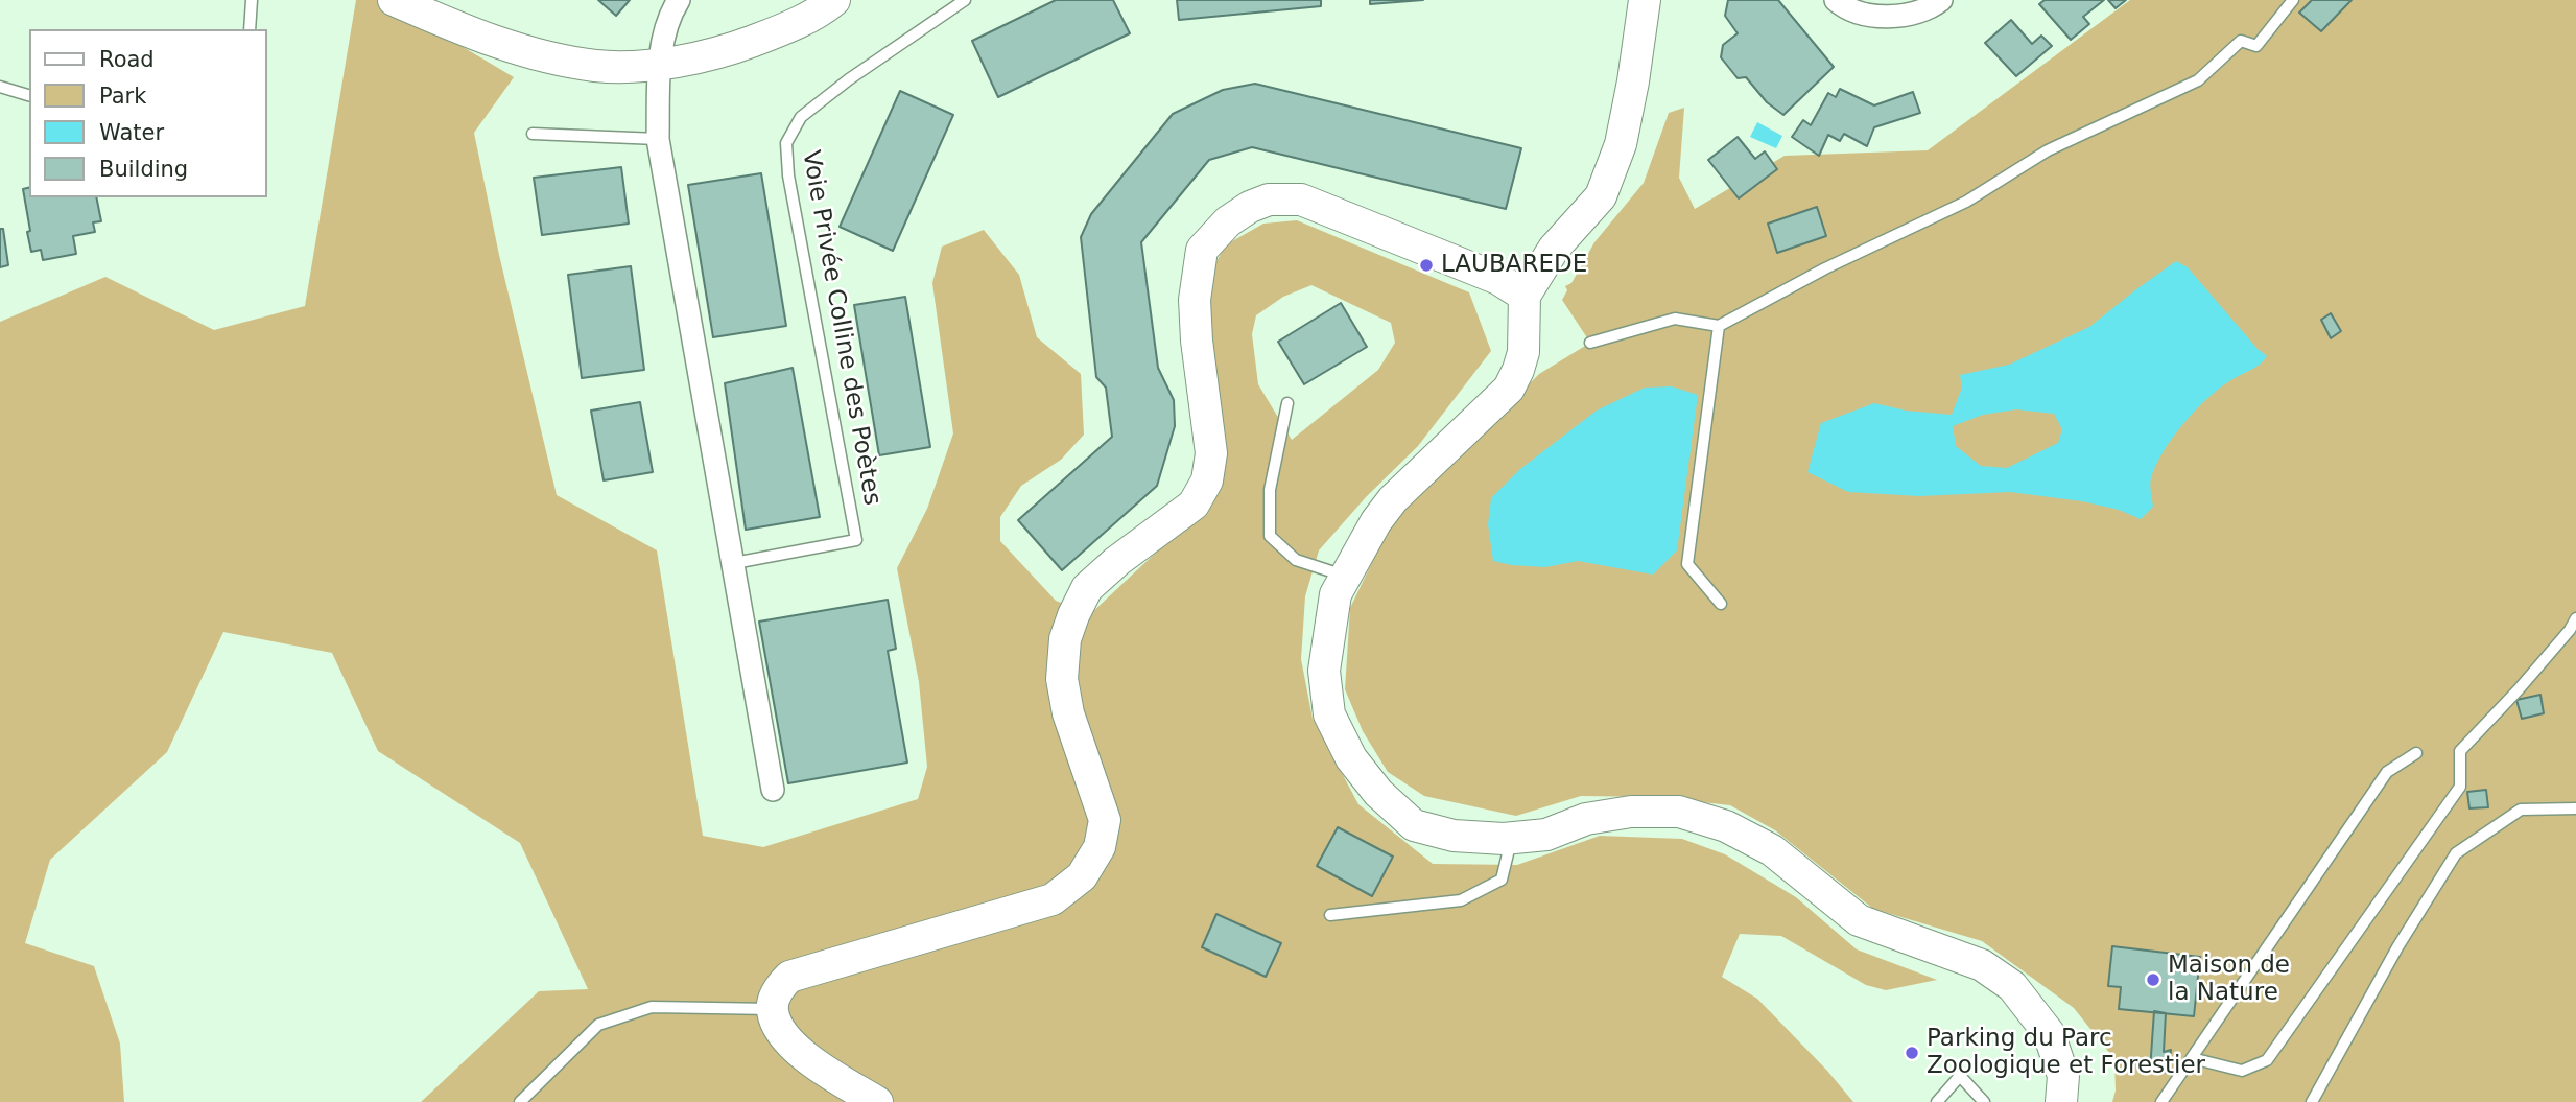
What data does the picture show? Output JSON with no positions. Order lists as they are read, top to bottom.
{
  "streets": {
    "lane": ["Voie Privée Colline des Poètes"]
  },
  "places": ["LAUBAREDE", "Maison de la Nature", "Parking du Parc Zoologique et Forestier"],
  "legend": [
    "Road",
    "Park",
    "Water",
    "Building"
  ]
}
